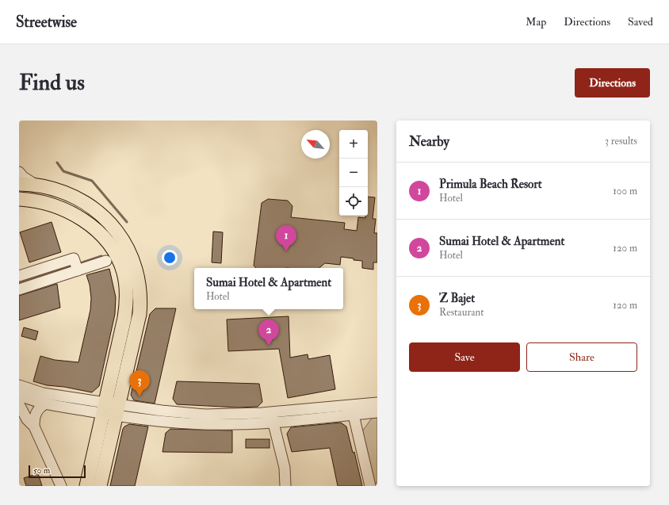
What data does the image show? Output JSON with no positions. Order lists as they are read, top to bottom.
{
  "scale_bar": "50 m",
  "north": "top left",
  "page": {
    "header": "Streetwise",
    "nav": ["Map", "Directions", "Saved"],
    "buttons": [
      "Directions",
      ["Save", "Share"]
    ],
    "title": "Find us",
    "heading": ["Nearby", "3 results"],
    "map_buttons": ["+", "−"],
    "list": [
      {
        "mark": "1",
        "name": "Primula Beach Resort",
        "note": "Hotel",
        "value": "100 m"
      },
      {
        "mark": "2",
        "name": "Sumai Hotel & Apartment",
        "note": "Hotel",
        "value": "120 m"
      },
      {
        "mark": "3",
        "name": "Z Bajet",
        "note": "Restaurant",
        "value": "120 m"
      }
    ],
    "pins": ["1", "2", "3"],
    "popup": ["Sumai Hotel & Apartment", "Hotel"],
    "scale": "50 m"
  }
}
